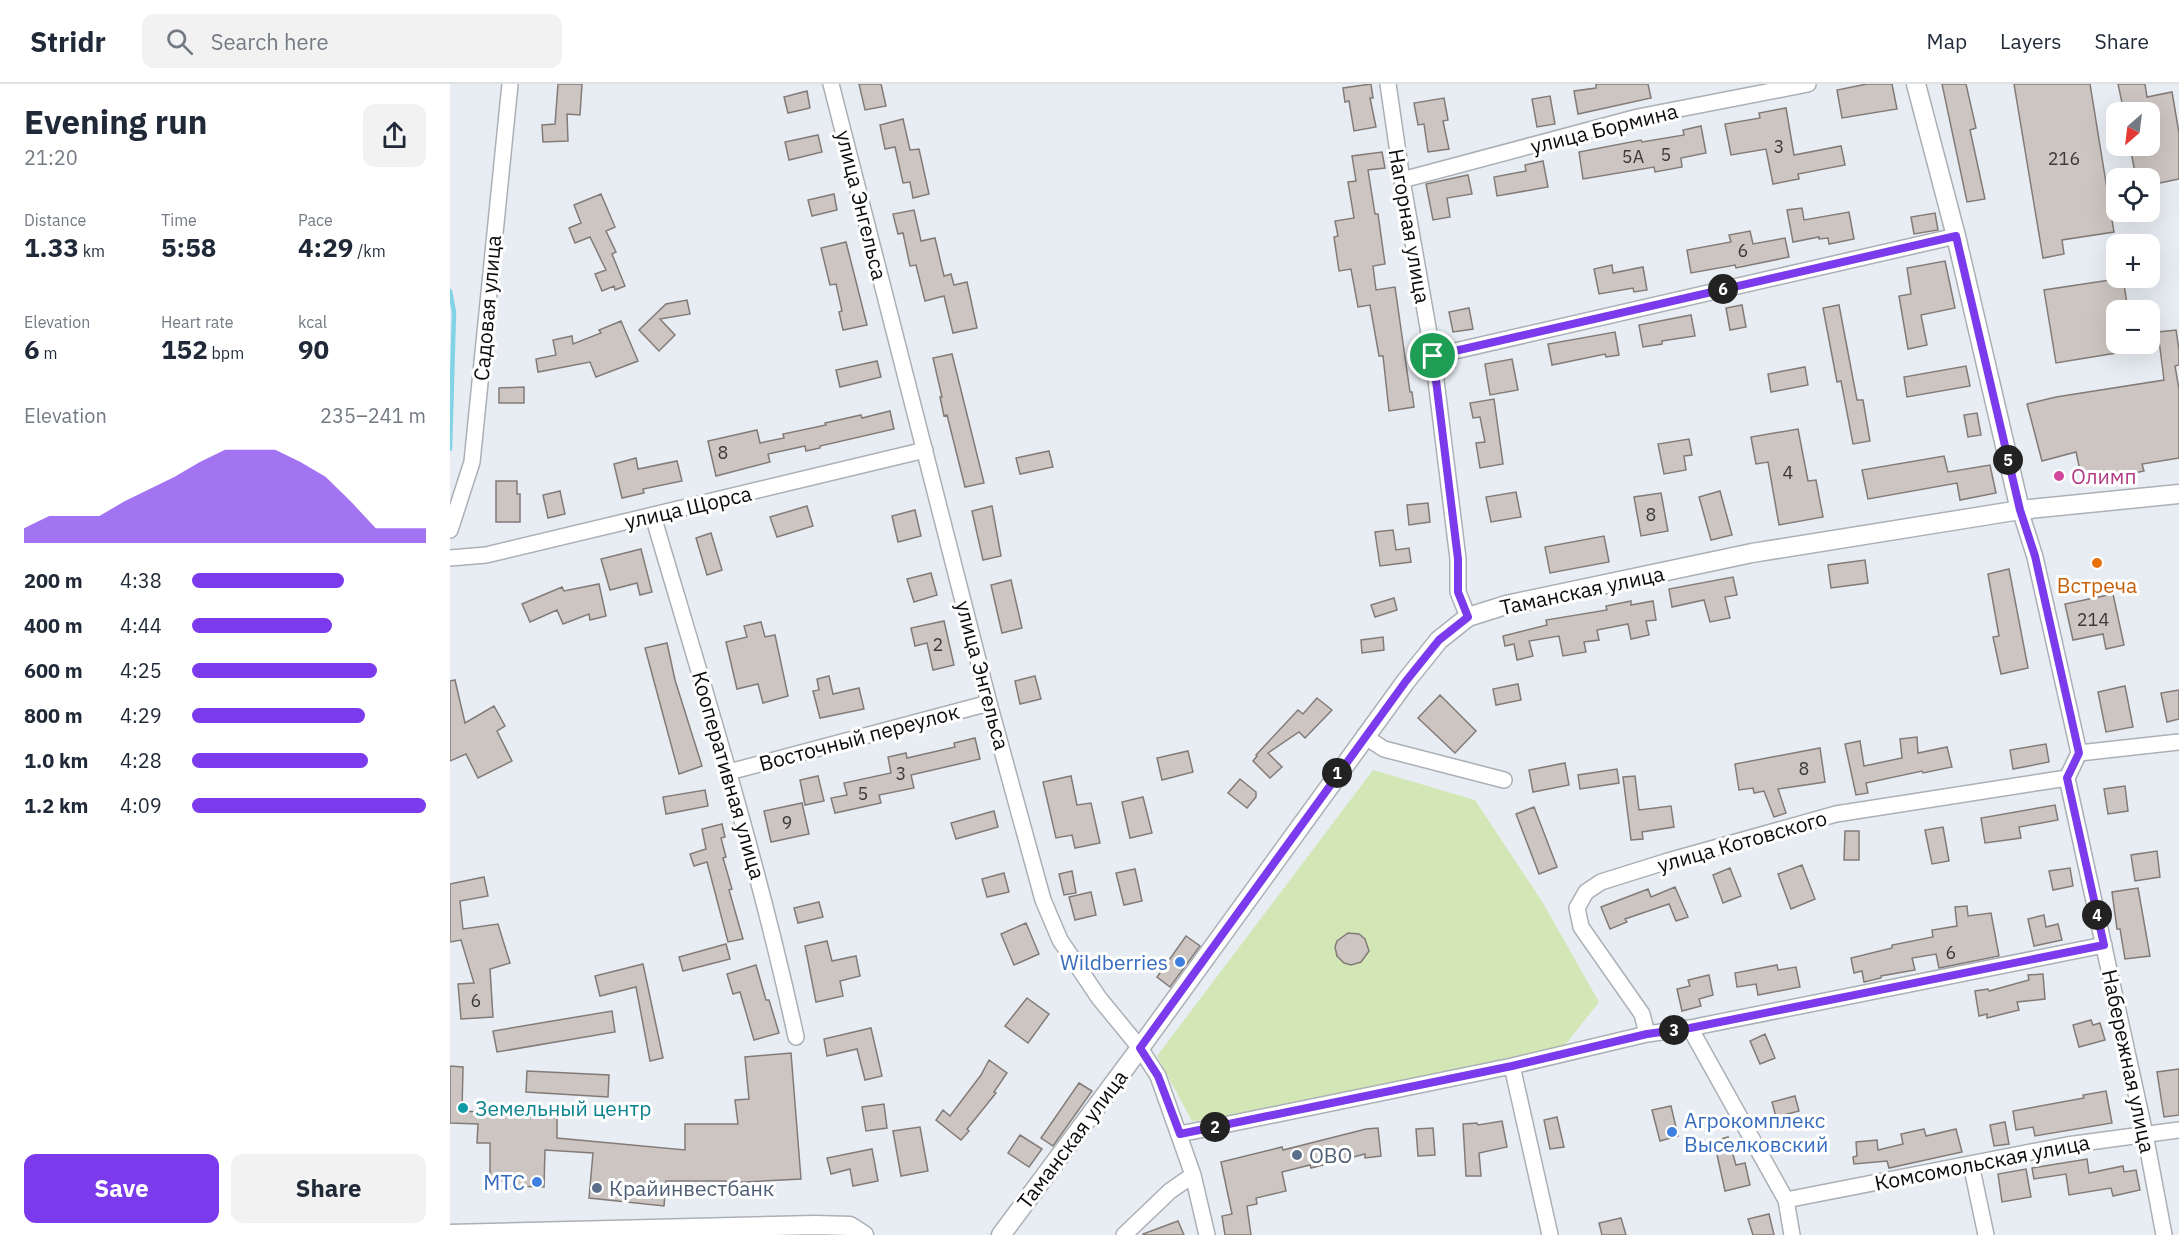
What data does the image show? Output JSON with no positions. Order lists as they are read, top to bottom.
{
  "streets": {
    "street": [
      "улица Бормина",
      "улица Энгельса",
      "Нагорная улица",
      "Садовая улица",
      "улица Щорса",
      "Таманская улица",
      "Восточный переулок",
      "Кооперативная улица",
      "улица Котовского",
      "Набережная улица",
      "Комсомольская улица"
    ]
  },
  "crossings": [
    ["улица Бормина", "Нагорная улица"],
    ["улица Энгельса", "улица Щорса"],
    ["улица Энгельса", "Таманская улица"],
    ["улица Энгельса", "Восточный переулок"],
    ["Нагорная улица", "Таманская улица"],
    ["улица Щорса", "Кооперативная улица"],
    ["Восточный переулок", "Кооперативная улица"],
    ["улица Котовского", "Набережная улица"],
    ["Набережная улица", "Комсомольская улица"]
  ],
  "places": [
    "Олимп",
    "Встреча",
    "Wildberries",
    "Земельный центр",
    "Агрокомплекс Выселковский",
    "ОВО",
    "МТС",
    "Крайинвестбанк"
  ],
  "house_numbers": [
    "3",
    "5",
    "5А",
    "216",
    "6",
    "8",
    "4",
    "8",
    "214",
    "2",
    "8",
    "3",
    "5",
    "9",
    "6",
    "6"
  ],
  "north": "bottom left",
  "page": {
    "header": "Stridr",
    "search": "Search here",
    "nav": ["Map", "Layers", "Share"],
    "heading": ["Evening run", "21:20"],
    "map_buttons": ["+", "−"],
    "stats": [
      ["Distance", "1.33 km"],
      ["Time", "5:58"],
      ["Pace", "4:29 /km"],
      ["Elevation", "6 m"],
      ["Heart rate", "152 bpm"],
      ["kcal", "90"]
    ],
    "pins": [
      "6",
      "5",
      "1",
      "4",
      "3",
      "2"
    ],
    "chart": ["Elevation", "235–241 m"],
    "list": [
      {
        "name": "200 m",
        "note": "4:38"
      },
      {
        "name": "400 m",
        "note": "4:44"
      },
      {
        "name": "600 m",
        "note": "4:25"
      },
      {
        "name": "800 m",
        "note": "4:29"
      },
      {
        "name": "1.0 km",
        "note": "4:28"
      },
      {
        "name": "1.2 km",
        "note": "4:09"
      }
    ],
    "buttons": ["Save", "Share"]
  }
}
